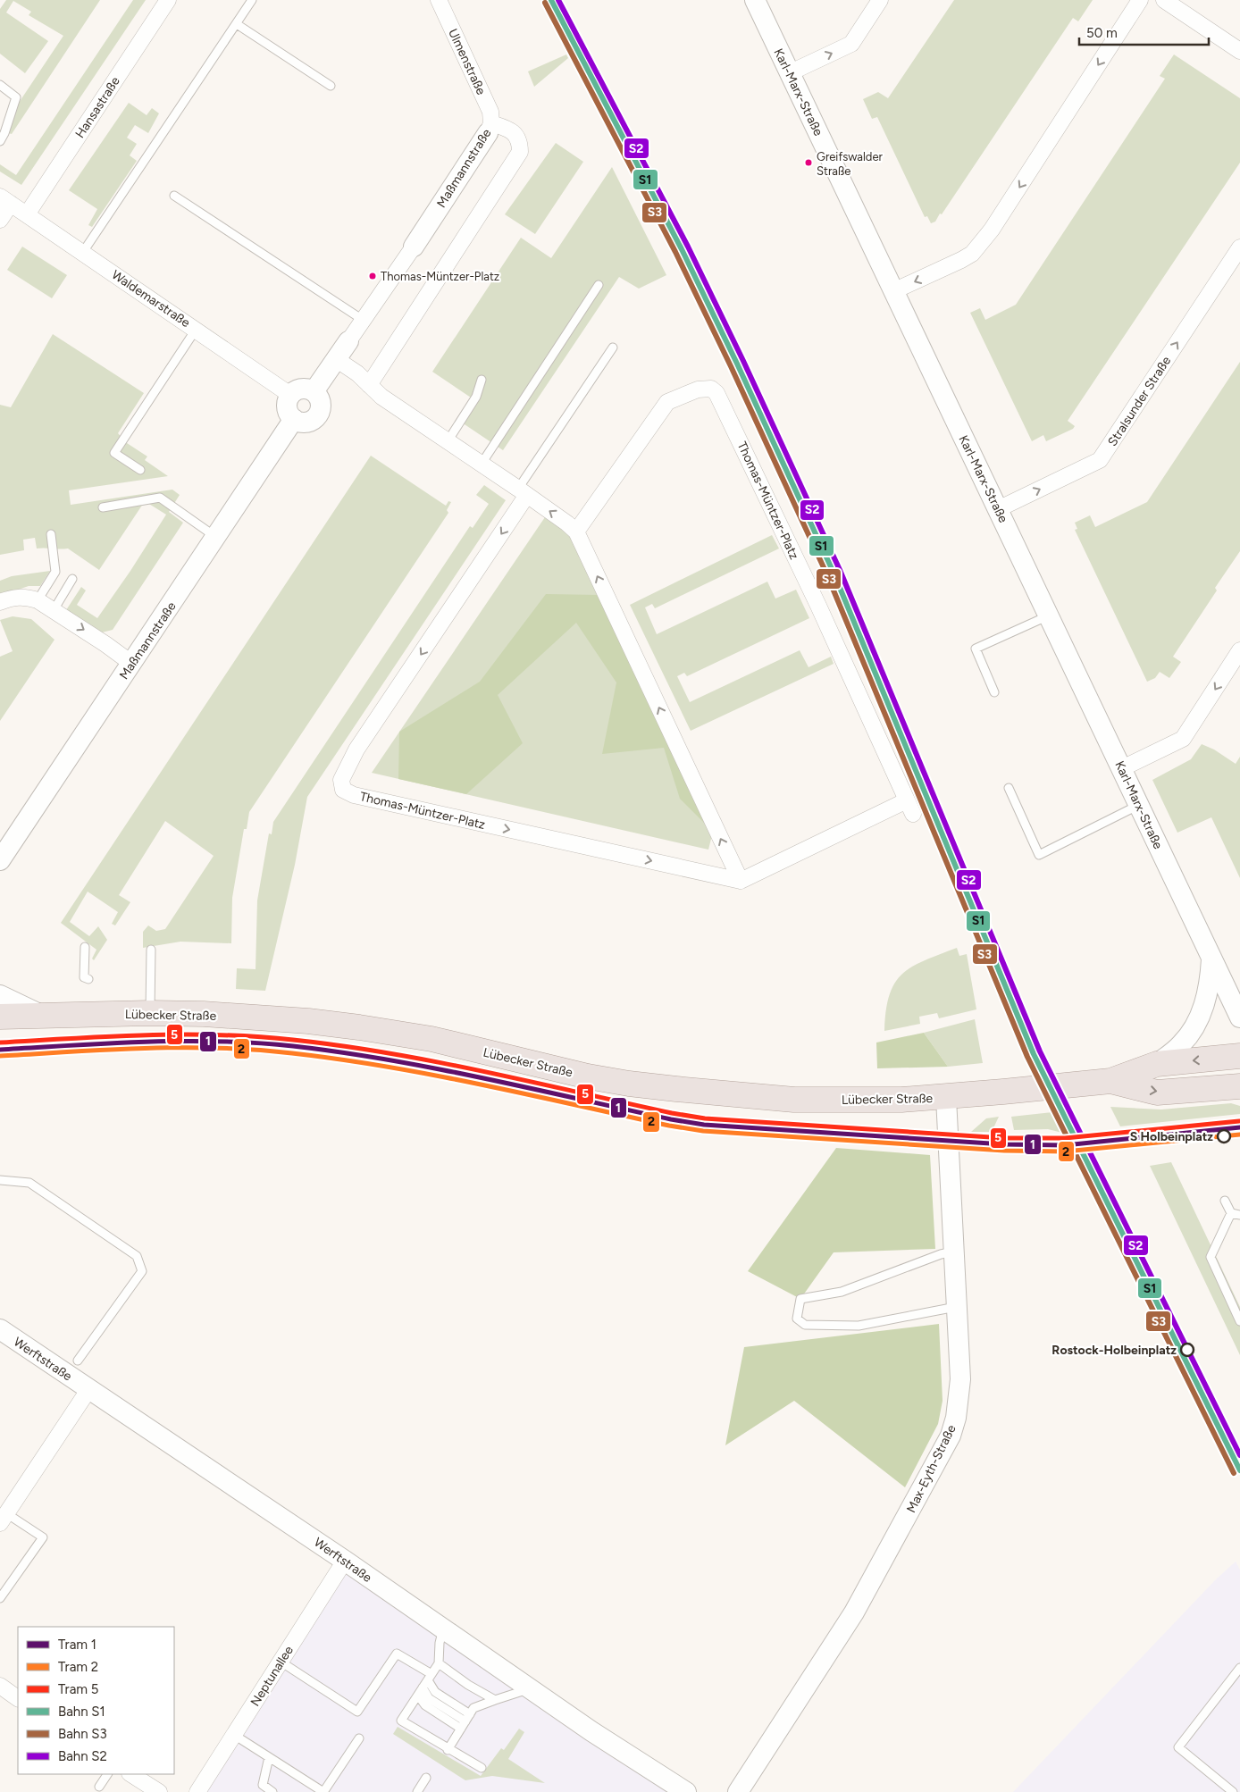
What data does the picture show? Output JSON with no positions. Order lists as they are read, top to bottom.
{
  "streets": {
    "main road": ["Lübecker Straße"],
    "street": [
      "Ulmenstraße",
      "Karl-Marx-Straße",
      "Hansastraße",
      "Maßmannstraße",
      "Waldemarstraße",
      "Stralsunder Straße",
      "Thomas-Müntzer-Platz",
      "Werftstraße",
      "Max-Eyth-Straße",
      "Neptunallee"
    ]
  },
  "crossings": [
    ["Ulmenstraße", "Maßmannstraße"],
    ["Karl-Marx-Straße", "Stralsunder Straße"],
    ["Hansastraße", "Waldemarstraße"],
    ["Maßmannstraße", "Waldemarstraße"],
    ["Lübecker Straße", "Max-Eyth-Straße"],
    ["Werftstraße", "Neptunallee"]
  ],
  "one_way": ["Stralsunder Straße"],
  "places": [
    "Greifswalder Straße",
    "Thomas-Müntzer-Platz",
    "S Holbeinplatz",
    "Rostock-Holbeinplatz"
  ],
  "lines": [
    "rail line S1",
    "rail line S2",
    "rail line S3",
    "tram line 5",
    "tram line 1",
    "tram line 2"
  ],
  "legend": [
    "Tram 1",
    "Tram 2",
    "Tram 5",
    "Bahn S1",
    "Bahn S3",
    "Bahn S2"
  ],
  "scale_bar": "50 m"
}
